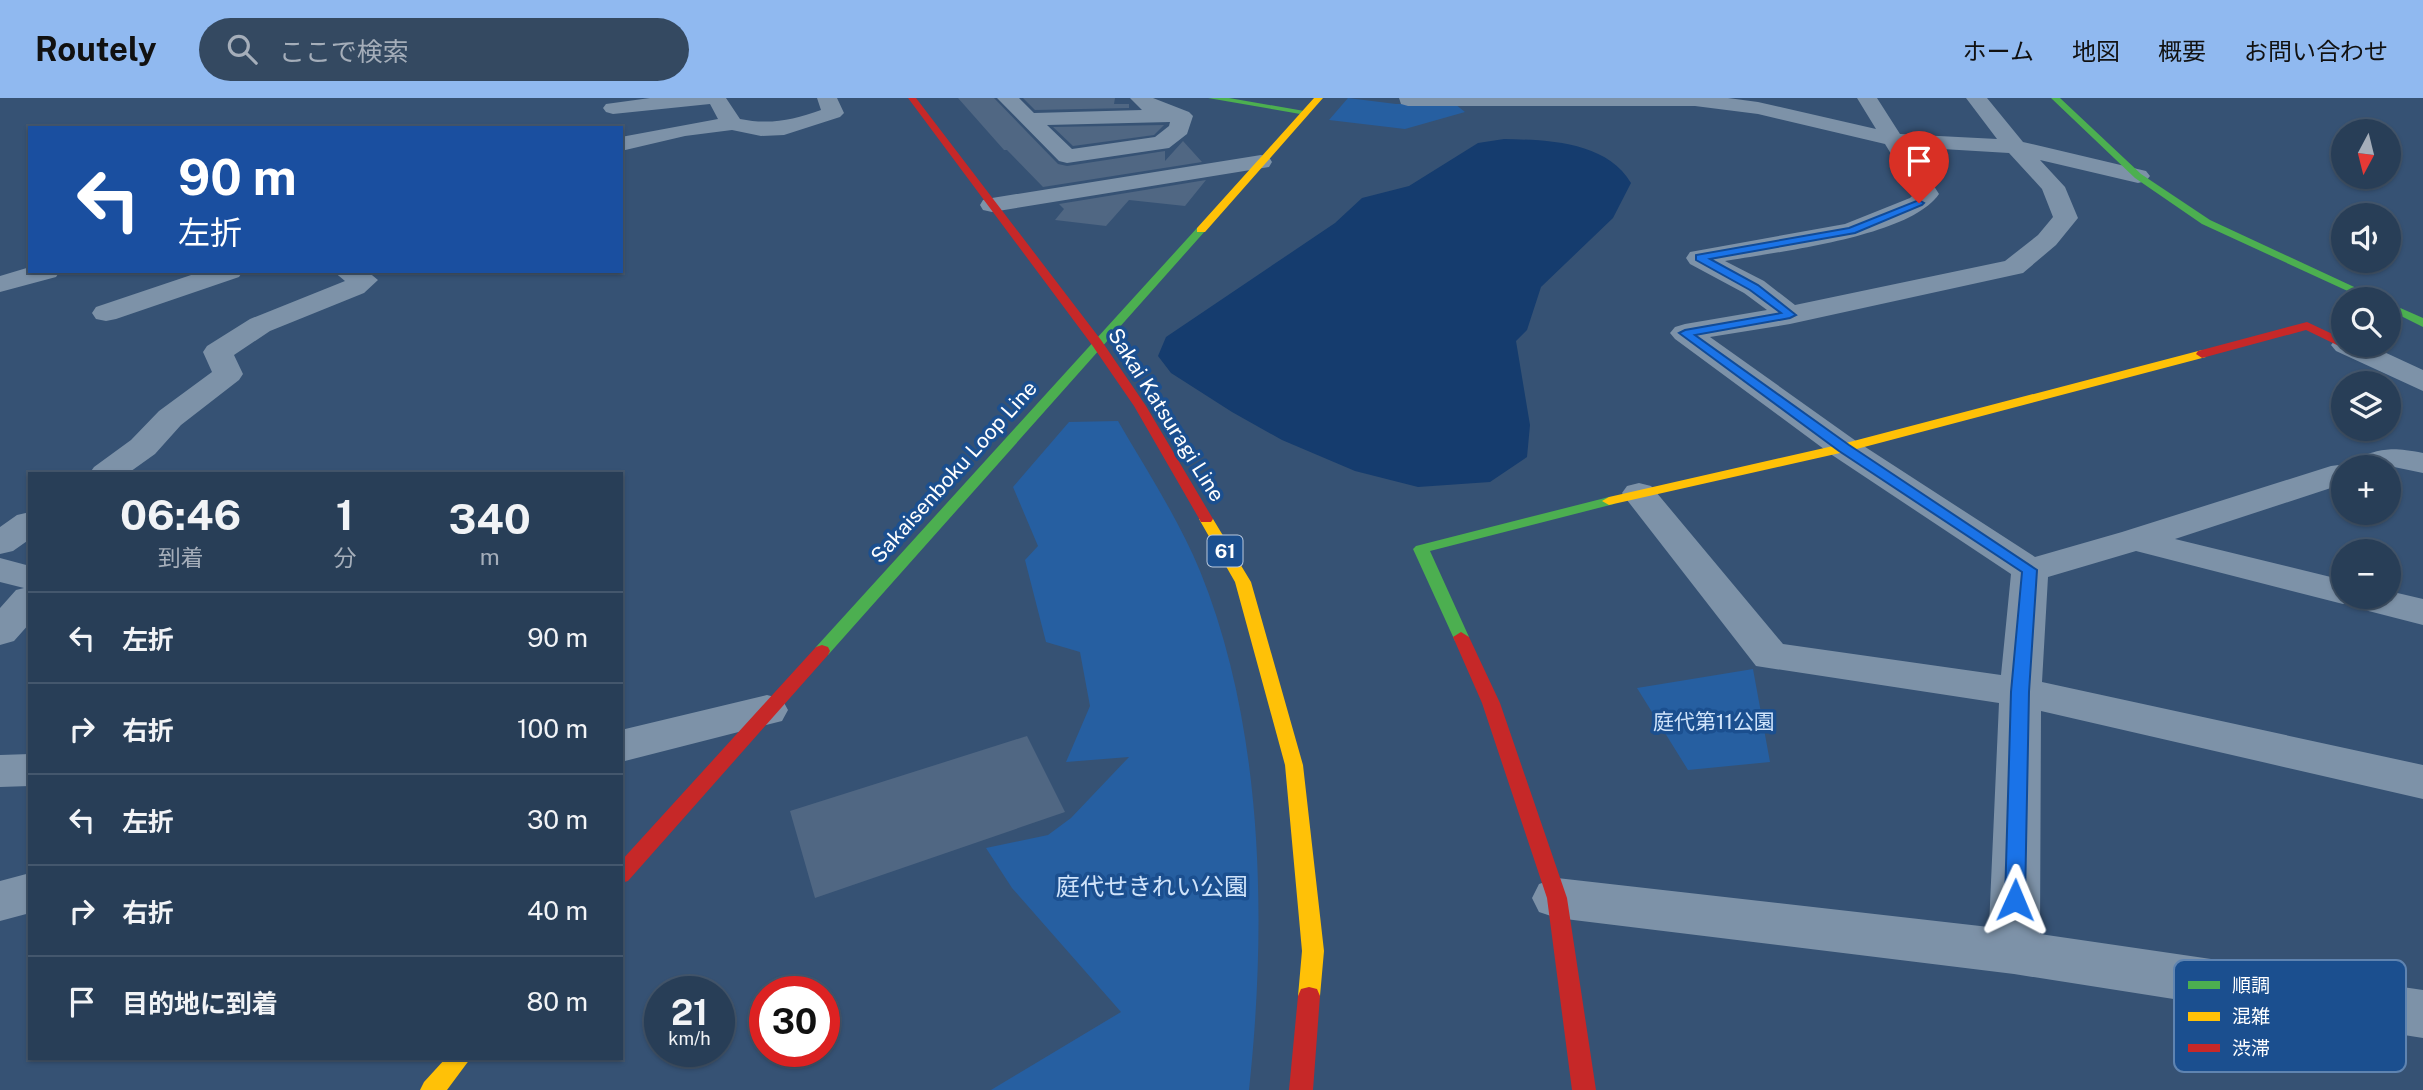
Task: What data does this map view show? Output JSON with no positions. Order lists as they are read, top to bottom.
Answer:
{
  "streets": {
    "main road": ["Sakai Katsuragi Line", "Sakaisenboku Loop Line", "61"]
  },
  "crossings": [
    ["Sakai Katsuragi Line", "Sakaisenboku Loop Line"]
  ],
  "parks": ["庭代第11公園", "庭代せきれい公園"],
  "legend": ["順調", "混雑", "渋滞"],
  "north": "bottom",
  "page": {
    "header": "Routely",
    "search": "ここで検索",
    "nav": [
      "ホーム",
      "地図",
      "概要",
      "お問い合わせ"
    ],
    "map_buttons": ["+", "−"],
    "turn": ["90 m", "左折"],
    "eta": [
      "06:46",
      "到着",
      "1",
      "分",
      "340",
      "m"
    ],
    "list": [
      {
        "name": "左折",
        "value": "90 m"
      },
      {
        "name": "右折",
        "value": "100 m"
      },
      {
        "name": "左折",
        "value": "30 m"
      },
      {
        "name": "右折",
        "value": "40 m"
      },
      {
        "name": "目的地に到着",
        "value": "80 m"
      }
    ],
    "speed": "21 km/h",
    "limit": "30"
  }
}
